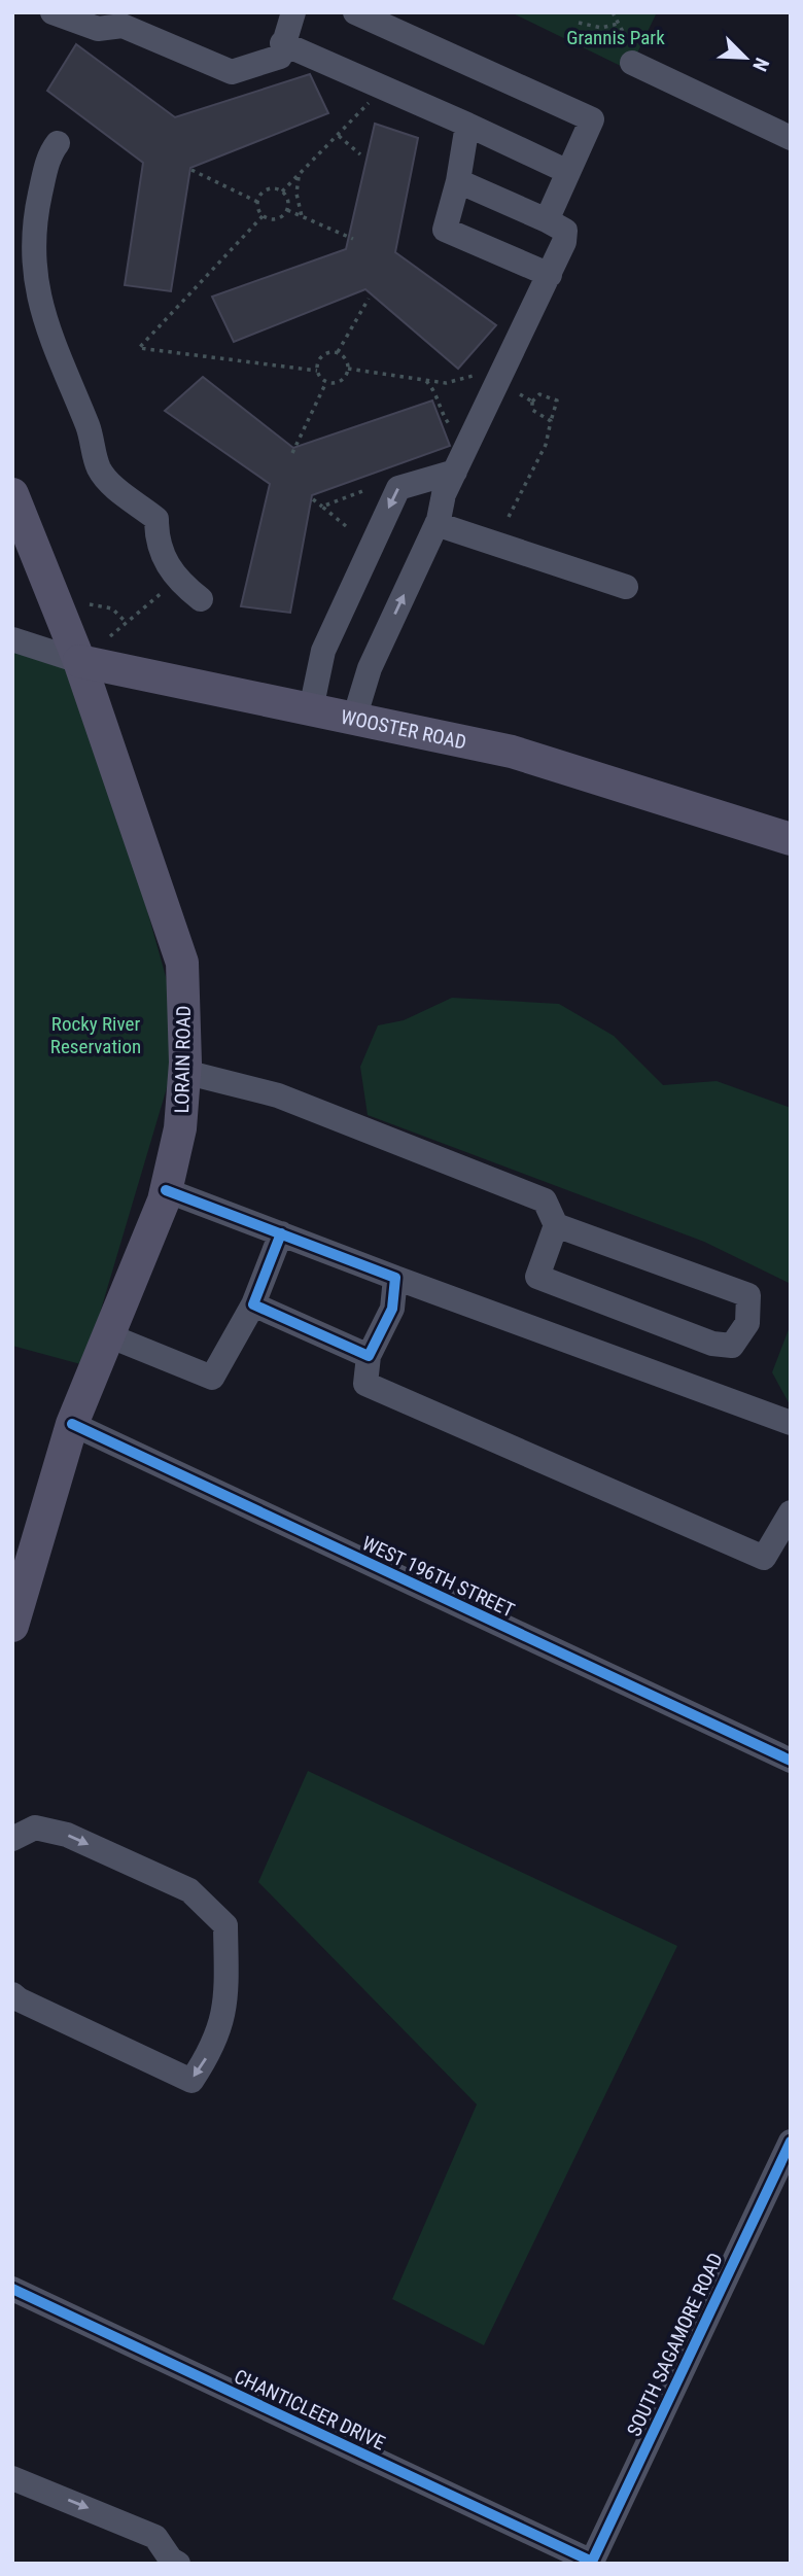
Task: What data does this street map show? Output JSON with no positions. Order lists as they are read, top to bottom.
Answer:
{
  "streets": {
    "main road": ["WOOSTER ROAD", "LORAIN ROAD"],
    "street": ["WEST 196TH STREET", "SOUTH SAGAMORE ROAD", "CHANTICLEER DRIVE"]
  },
  "crossings": [
    ["WOOSTER ROAD", "LORAIN ROAD"],
    ["LORAIN ROAD", "WEST 196TH STREET"],
    ["SOUTH SAGAMORE ROAD", "CHANTICLEER DRIVE"]
  ],
  "parks": ["Grannis Park", "Rocky River Reservation"],
  "north": "bottom right"
}
